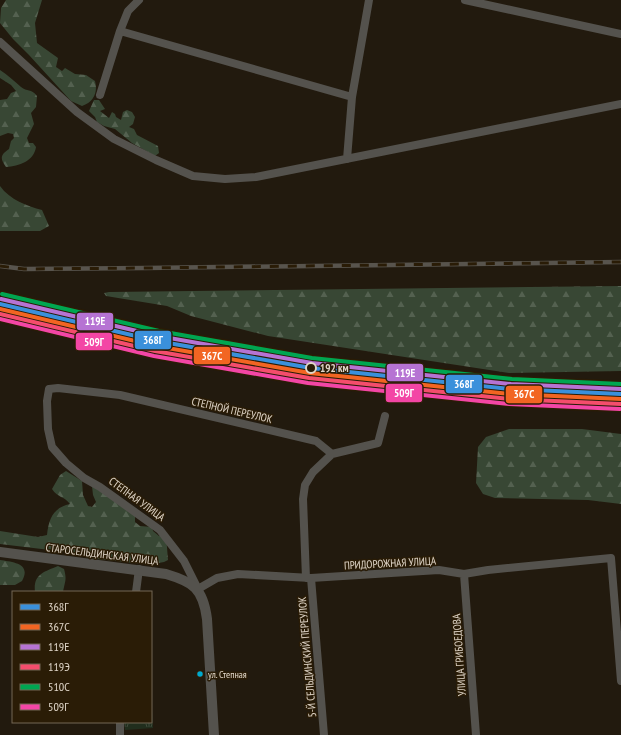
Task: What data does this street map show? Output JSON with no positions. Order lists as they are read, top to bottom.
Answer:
{
  "streets": {
    "street": [
      "СТЕПНОЙ ПЕРЕУЛОК",
      "СТЕПНАЯ УЛИЦА",
      "СТАРОСЕЛЬДИНСКАЯ УЛИЦА",
      "ПРИДОРОЖНАЯ УЛИЦА",
      "УЛИЦА ГРИБОЕДОВА",
      "5-Й СЕЛЬДИНСКИЙ ПЕРЕУЛОК"
    ]
  },
  "crossings": [
    ["СТЕПНОЙ ПЕРЕУЛОК", "СТЕПНАЯ УЛИЦА"],
    ["СТЕПНОЙ ПЕРЕУЛОК", "5-Й СЕЛЬДИНСКИЙ ПЕРЕУЛОК"],
    ["СТЕПНАЯ УЛИЦА", "СТАРОСЕЛЬДИНСКАЯ УЛИЦА"],
    ["СТЕПНАЯ УЛИЦА", "ПРИДОРОЖНАЯ УЛИЦА"],
    ["СТАРОСЕЛЬДИНСКАЯ УЛИЦА", "ПРИДОРОЖНАЯ УЛИЦА"],
    ["ПРИДОРОЖНАЯ УЛИЦА", "УЛИЦА ГРИБОЕДОВА"],
    ["ПРИДОРОЖНАЯ УЛИЦА", "5-Й СЕЛЬДИНСКИЙ ПЕРЕУЛОК"]
  ],
  "places": ["192 км", "ул. Степная"],
  "lines": [
    "transit line 510С",
    "transit line 119Е",
    "transit line 368Г",
    "transit line 367С",
    "transit line 119Э",
    "transit line 509Г"
  ],
  "legend": [
    "368Г",
    "367С",
    "119Е",
    "119Э",
    "510С",
    "509Г"
  ]
}
